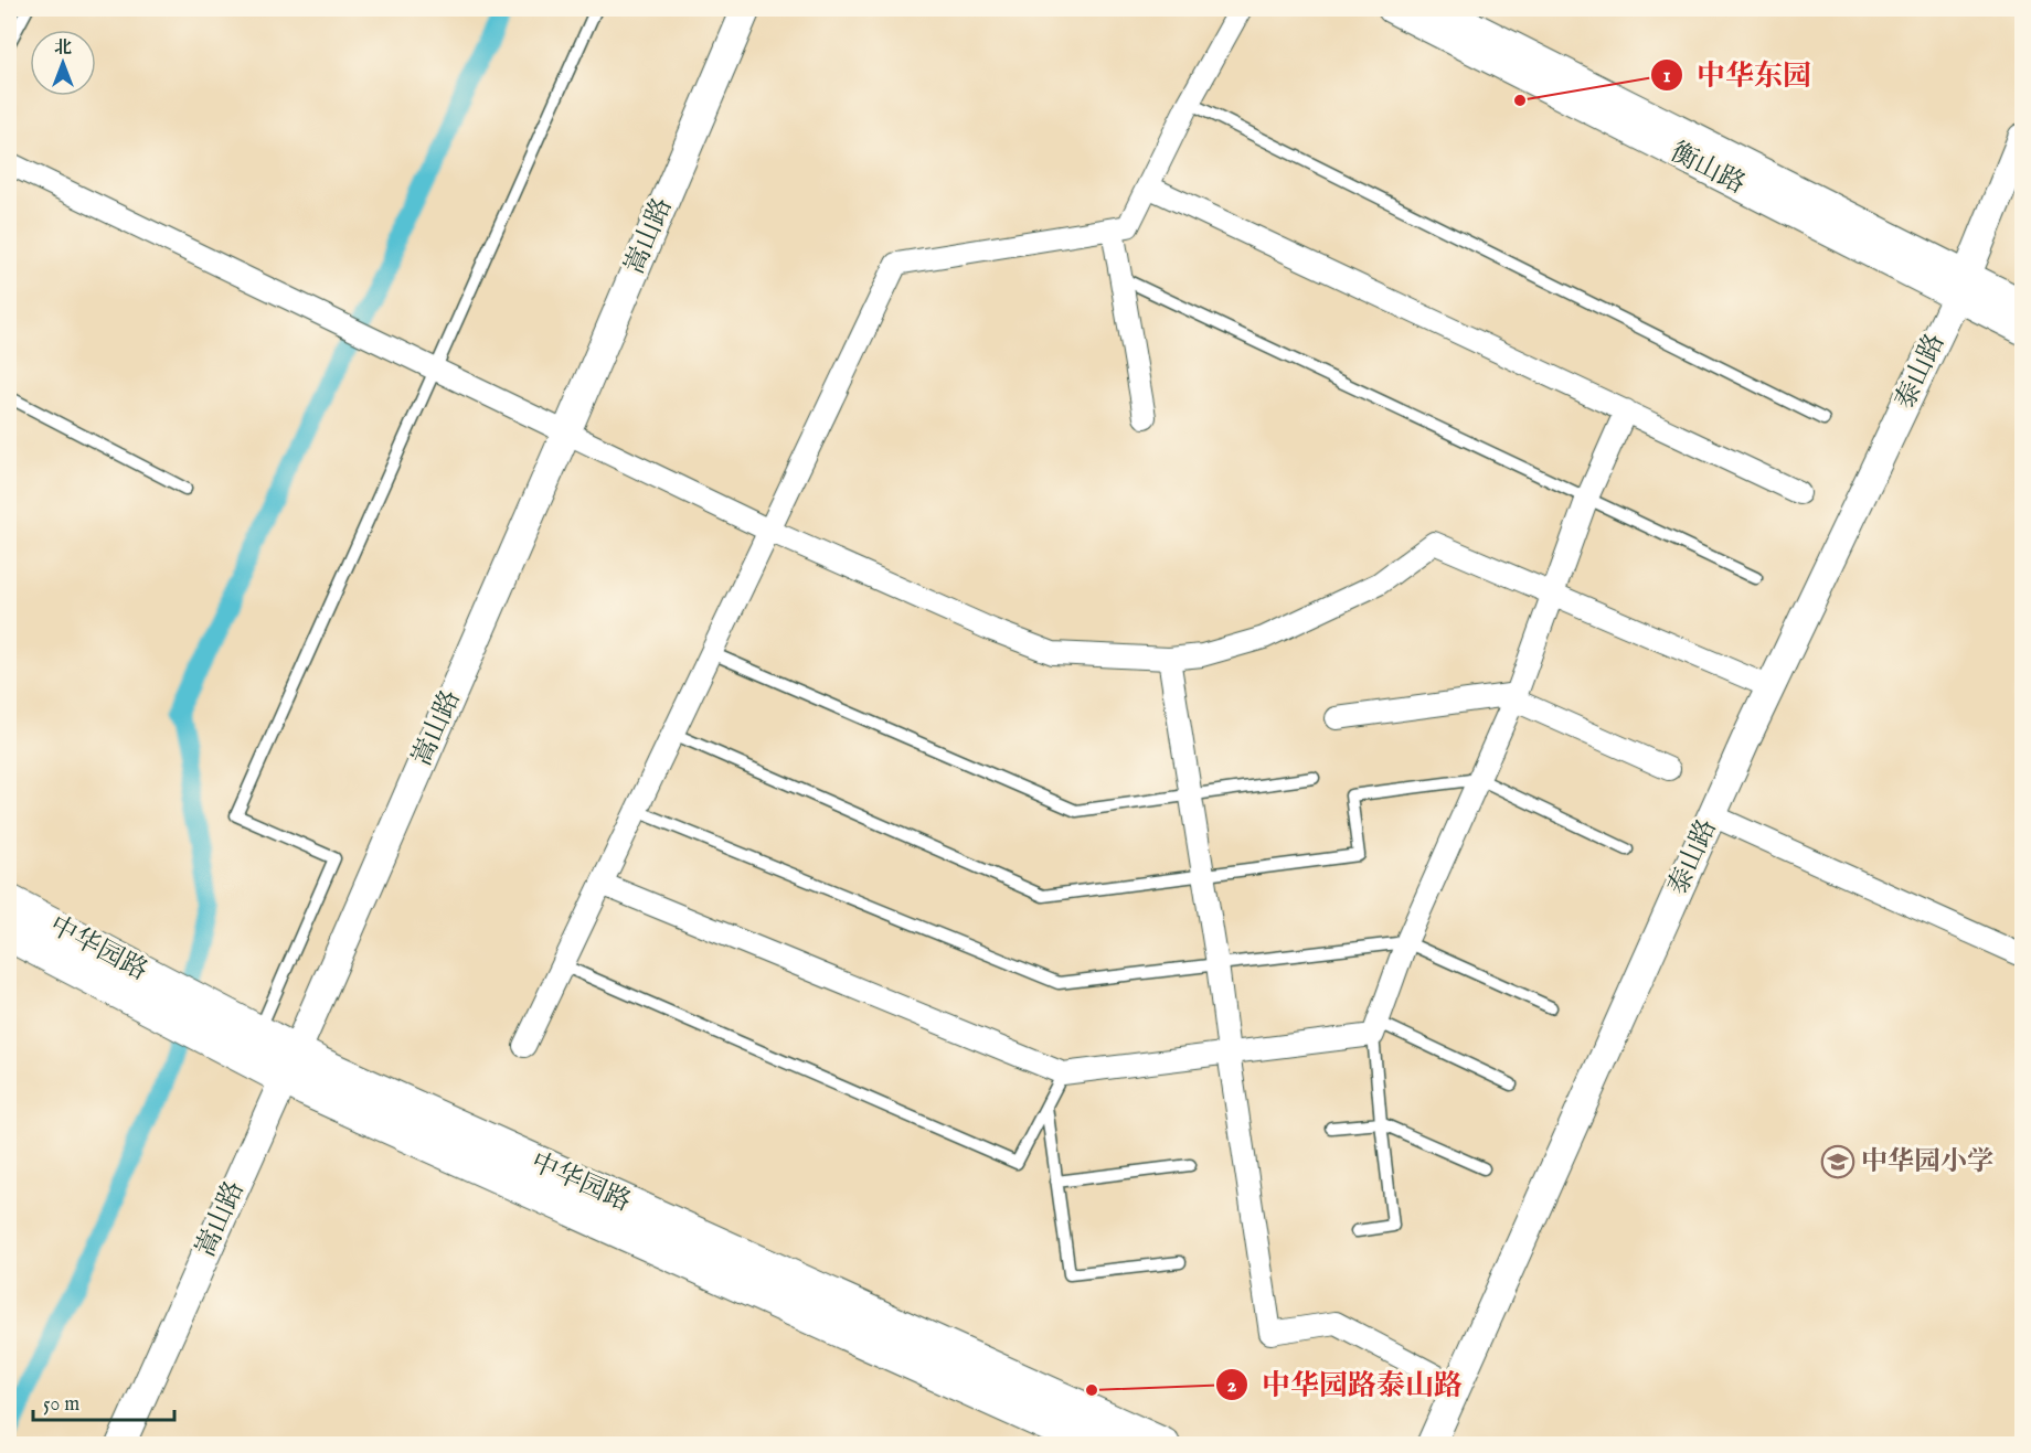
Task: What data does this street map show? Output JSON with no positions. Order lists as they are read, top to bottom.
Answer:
{
  "streets": {
    "main road": ["中华园路"],
    "street": ["衡山路", "嵩山路", "泰山路"]
  },
  "crossings": [
    ["衡山路", "泰山路"],
    ["嵩山路", "中华园路"]
  ],
  "places": {
    "other": ["中华东园", "中华园路泰山路"],
    "school or university": ["中华园小学"]
  },
  "scale_bar": "50 m",
  "north": "top"
}
